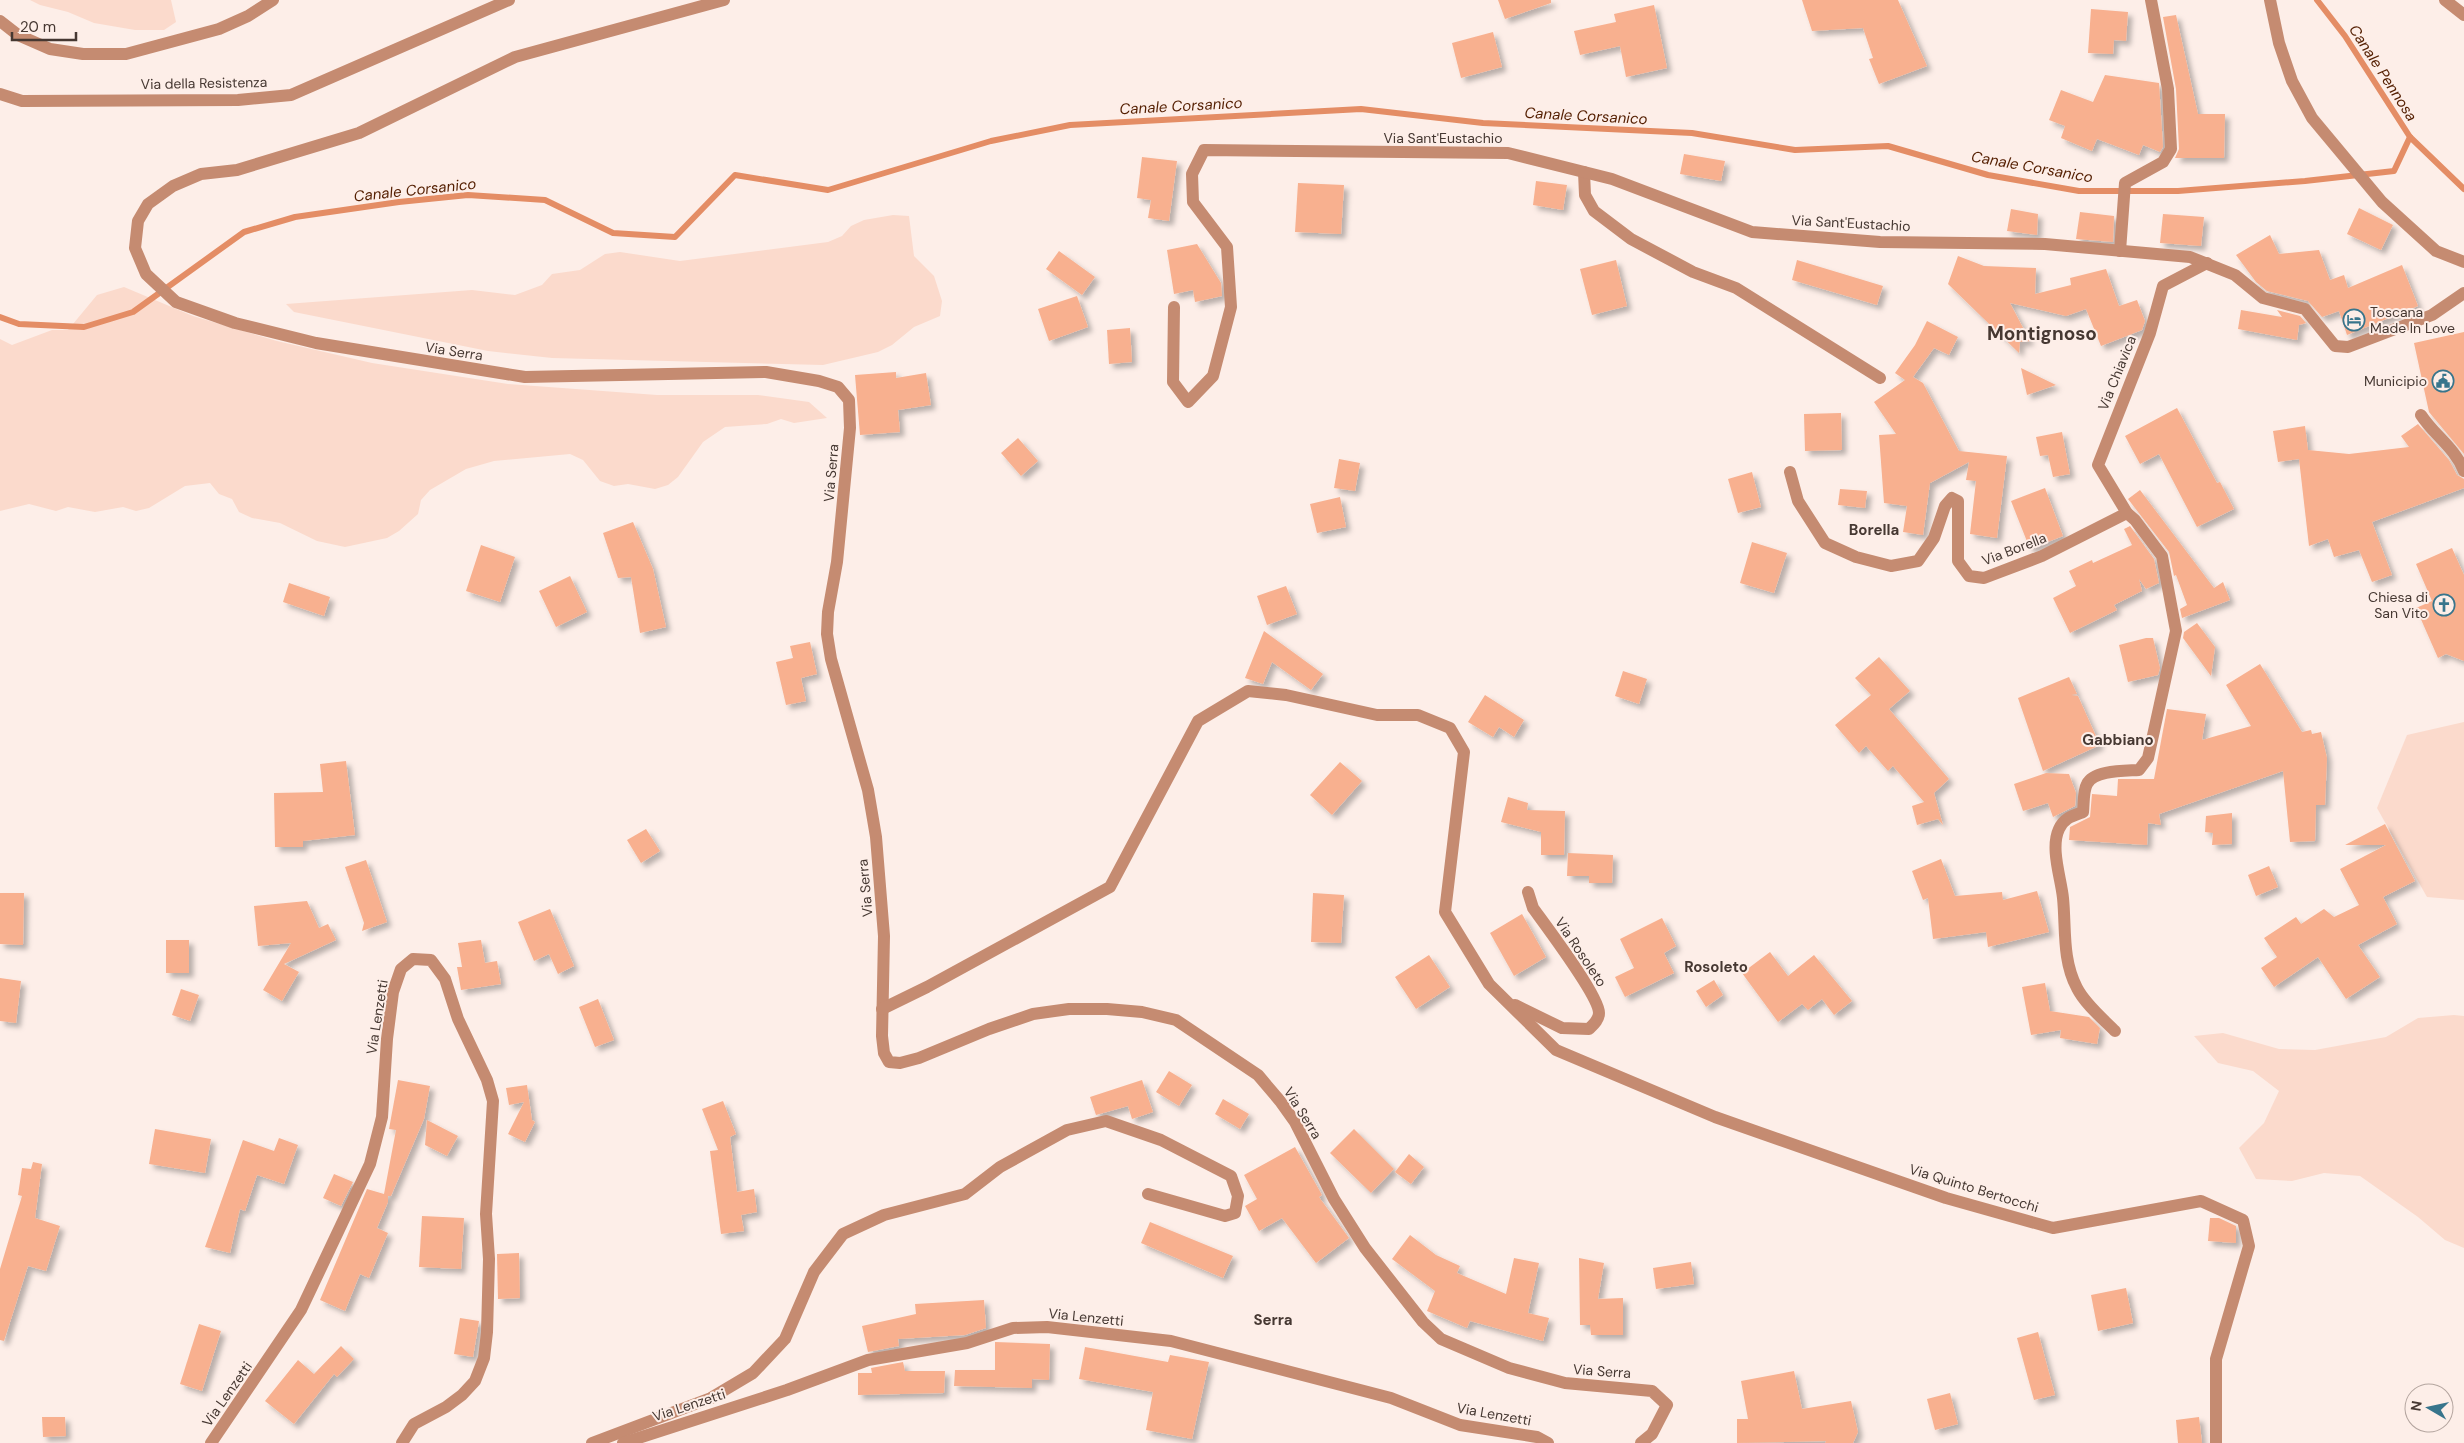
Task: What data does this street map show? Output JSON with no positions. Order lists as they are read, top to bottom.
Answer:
{
  "streets": {
    "street": [
      "Via della Resistenza",
      "Via Sant'Eustachio",
      "Via Serra",
      "Via Chiavica",
      "Via Borella",
      "Via Rosoleto",
      "Via Lenzetti",
      "Via Quinto Bertocchi"
    ]
  },
  "crossings": [
    ["Via Sant'Eustachio", "Via Chiavica"],
    ["Via Chiavica", "Via Borella"],
    ["Via Rosoleto", "Via Quinto Bertocchi"]
  ],
  "districts": [
    "Montignoso",
    "Borella",
    "Gabbiano",
    "Rosoleto",
    "Serra"
  ],
  "water": ["Canale Pennosa", "Canale Corsanico"],
  "places": {
    "hotel": ["Toscana Made In Love"],
    "public building": ["Municipio"],
    "church": ["Chiesa di San Vito"]
  },
  "scale_bar": "20 m",
  "north": "left"
}
